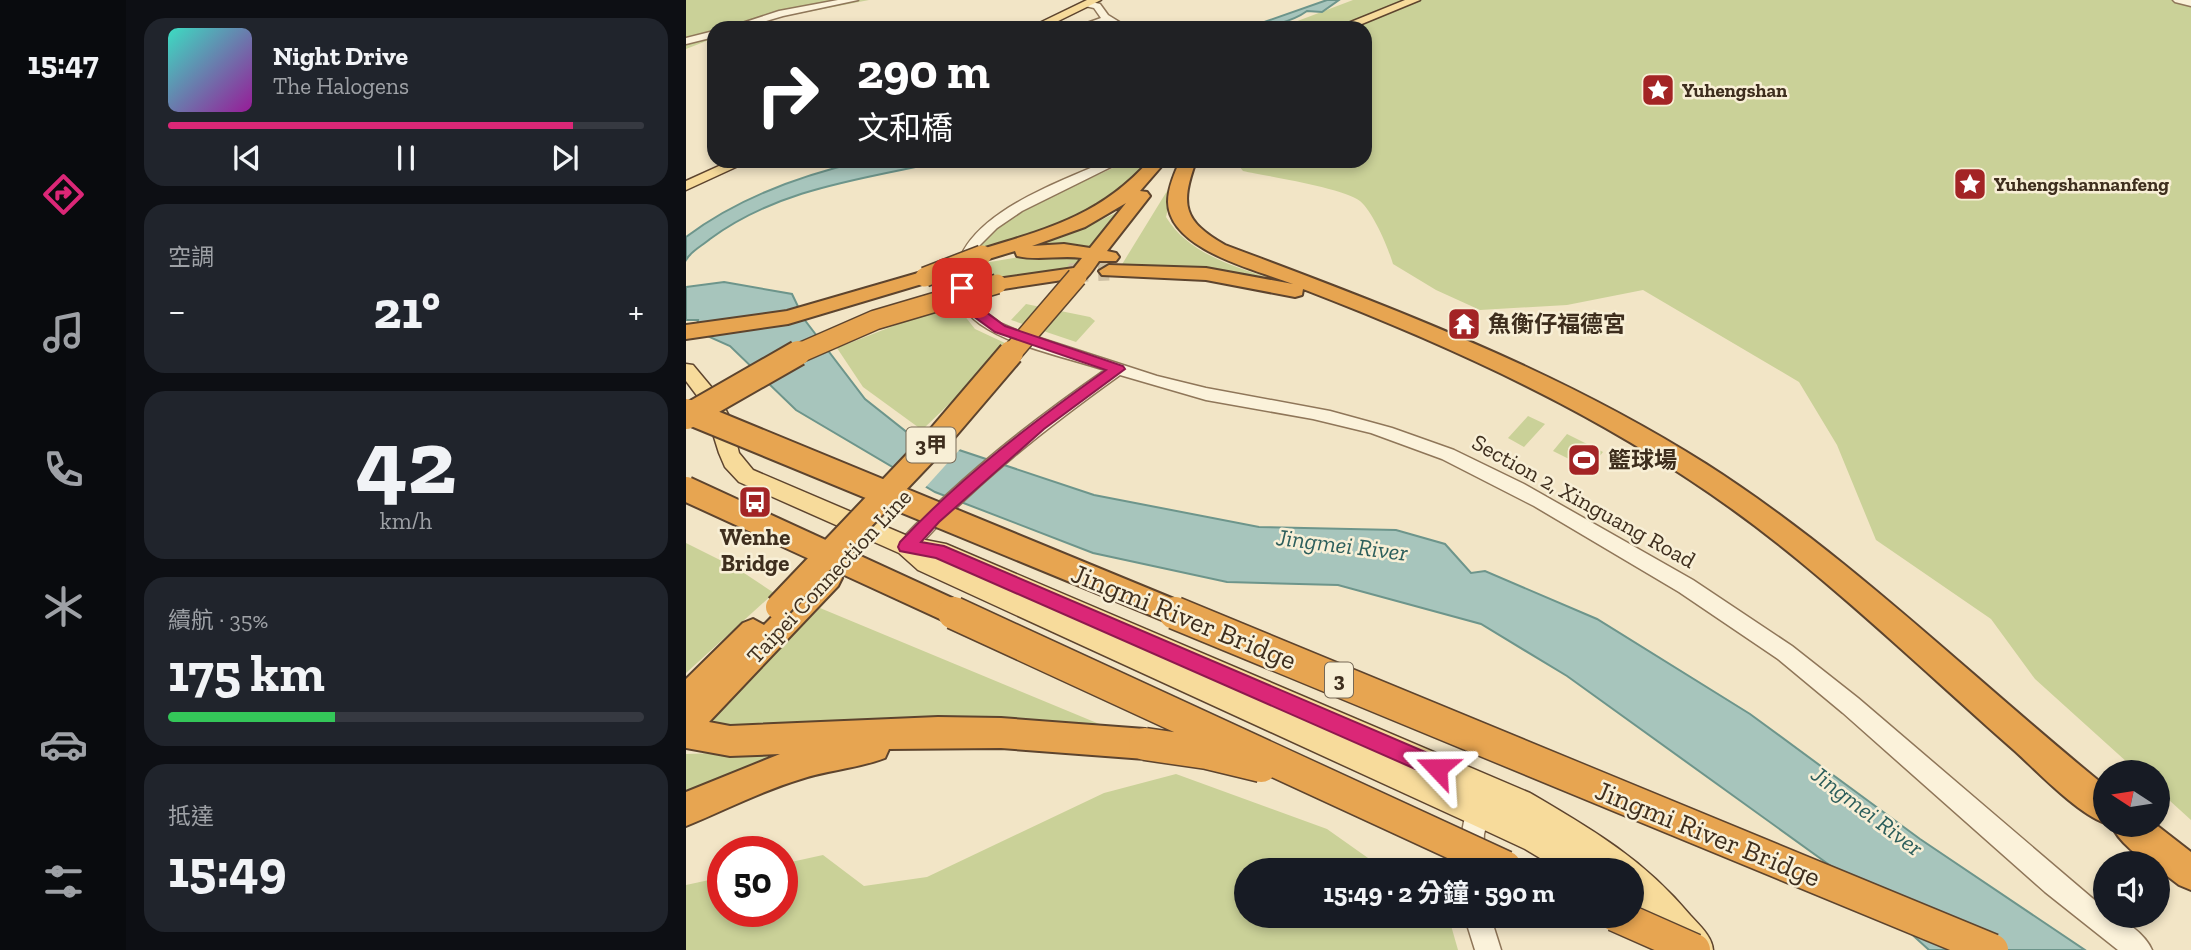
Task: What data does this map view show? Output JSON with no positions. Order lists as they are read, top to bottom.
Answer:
{
  "streets": {
    "highway": [
      "3甲",
      "Taipei Connection Line",
      "Jingmi River Bridge",
      "3"
    ],
    "street": ["Section 2, Xinguang Road"]
  },
  "water": ["Jingmei River"],
  "places": {
    "place": ["Yuhengshan", "Yuhengshannanfeng"],
    "temple": ["魚衡仔福德宮"],
    "sports": ["籃球場"],
    "bus stop": ["Wenhe Bridge"]
  },
  "north": "left",
  "page": {
    "tabs": "15:47",
    "turn": ["290 m", "文和橋"],
    "song": ["Night Drive", "The Halogens"],
    "tile": [
      "空調",
      ["42", "km/h"],
      ["續航 · 35%", "175 km"],
      ["抵達", "15:49"]
    ],
    "heat": ["−", "21°", "+"],
    "limit": "50",
    "trip": "15:49 · 2 分鐘 · 590 m"
  }
}
